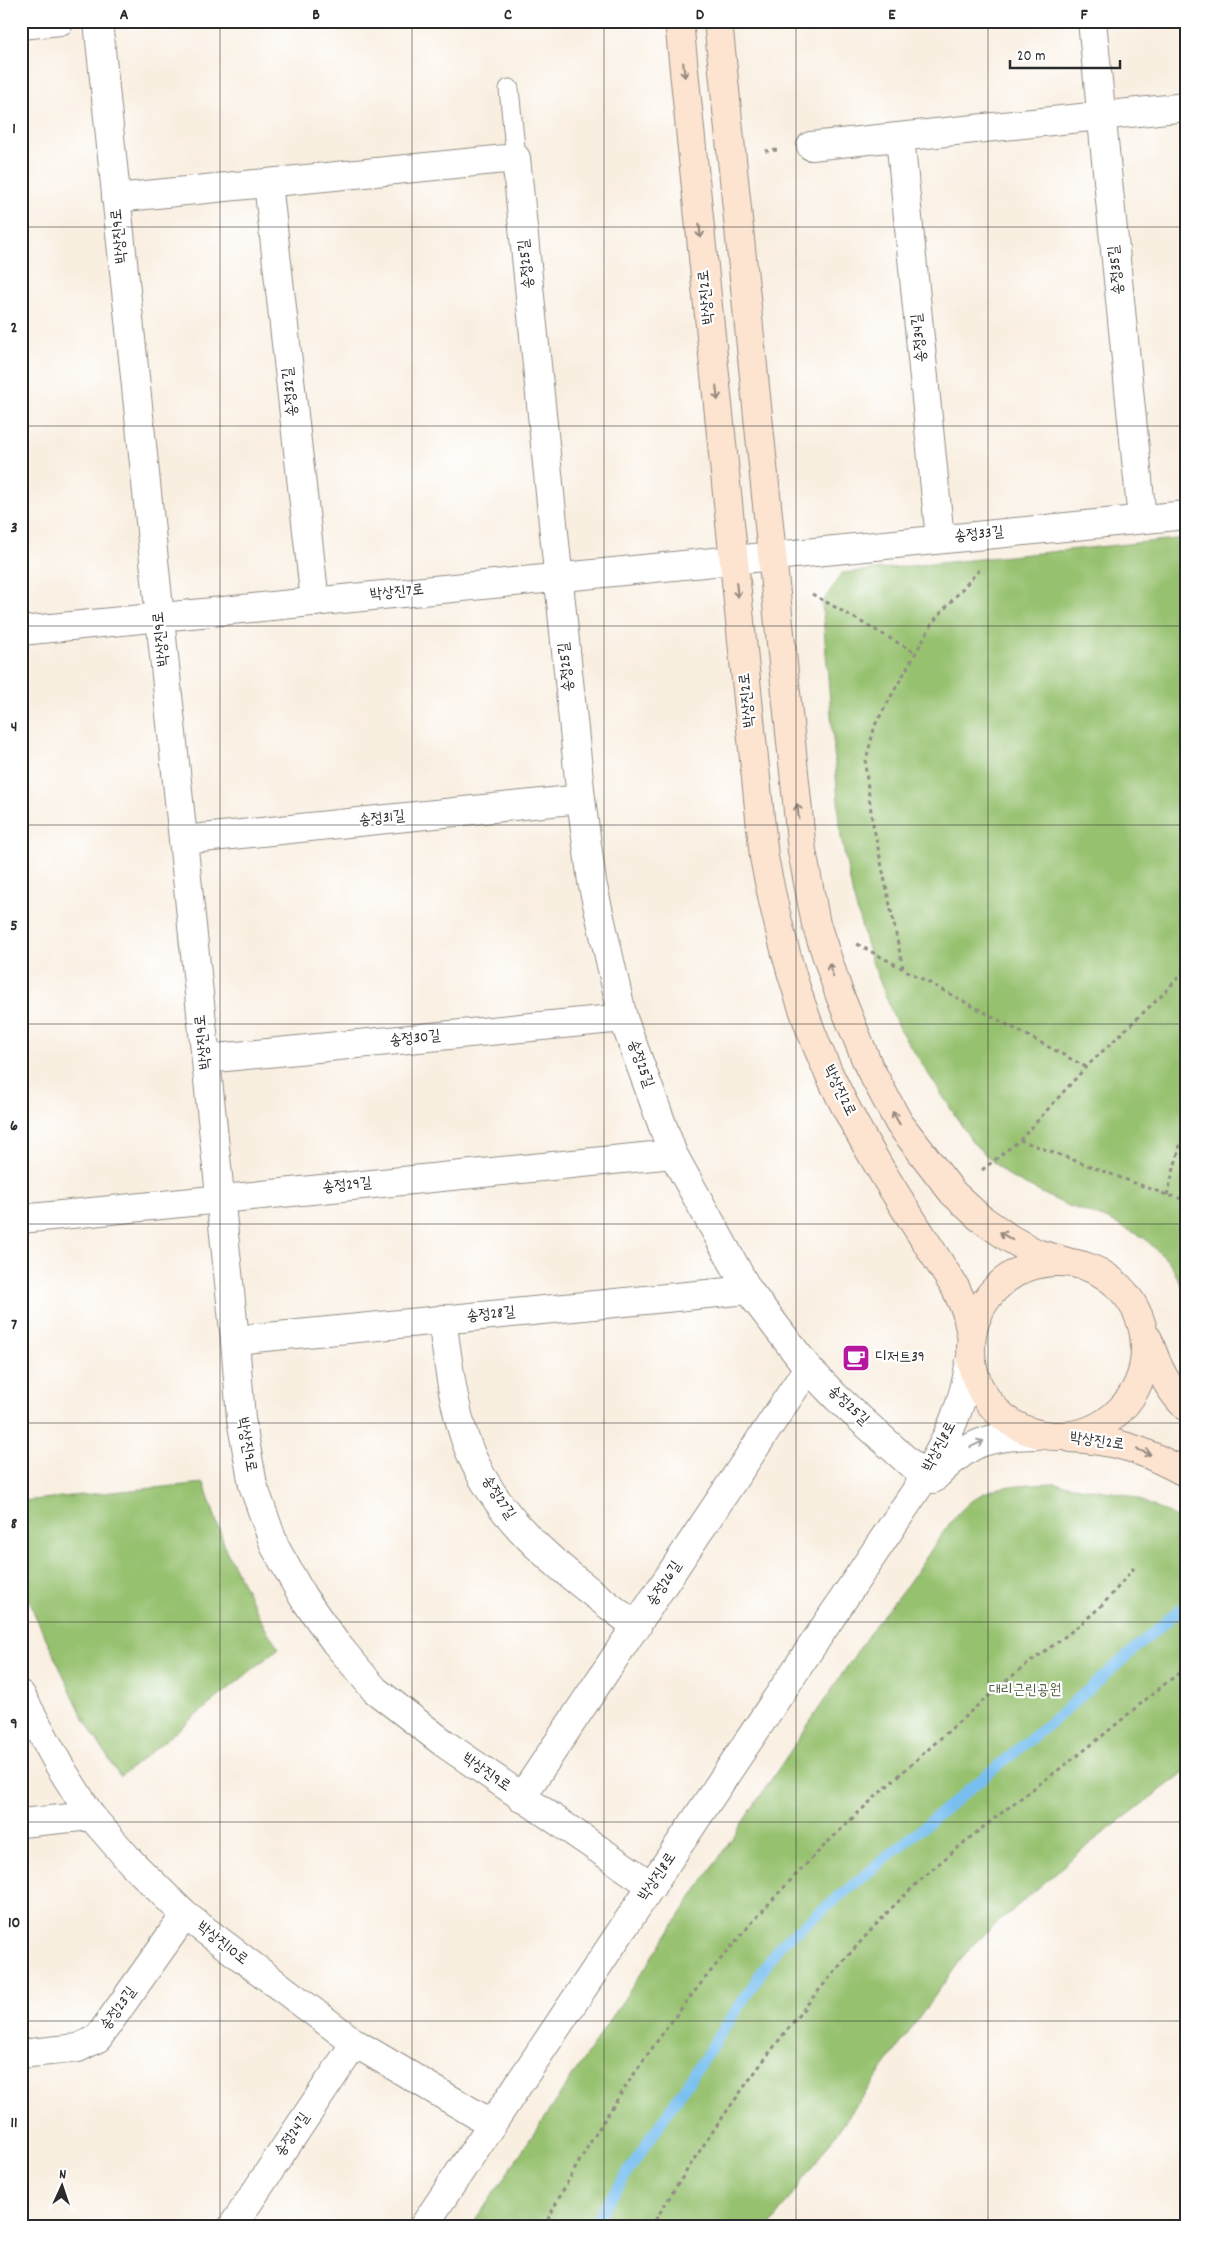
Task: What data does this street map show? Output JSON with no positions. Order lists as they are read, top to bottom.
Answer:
{
  "streets": {
    "street": [
      "박상진9로",
      "송정25길",
      "송정35길",
      "박상진2로",
      "송정34길",
      "송정32길",
      "송정33길",
      "박상진7로",
      "송정31길",
      "송정30길",
      "송정29길",
      "송정28길",
      "박상진8로",
      "송정27길",
      "송정26길",
      "박상진10로",
      "송정23길",
      "송정24길"
    ]
  },
  "crossings": [
    ["박상진9로", "박상진7로"],
    ["박상진9로", "송정31길"],
    ["박상진9로", "송정30길"],
    ["박상진9로", "송정29길"],
    ["박상진9로", "송정28길"],
    ["박상진9로", "박상진8로"],
    ["박상진9로", "송정26길"],
    ["송정25길", "박상진7로"],
    ["송정25길", "송정31길"],
    ["송정25길", "송정30길"],
    ["송정25길", "송정29길"],
    ["송정25길", "송정28길"],
    ["송정25길", "박상진8로"],
    ["송정25길", "송정26길"],
    ["송정35길", "송정33길"],
    ["박상진2로", "송정33길"],
    ["박상진2로", "박상진7로"],
    ["박상진2로", "박상진8로"],
    ["송정34길", "송정33길"],
    ["송정32길", "박상진7로"],
    ["송정33길", "박상진7로"],
    ["송정28길", "송정27길"],
    ["박상진8로", "박상진10로"],
    ["송정27길", "송정26길"],
    ["박상진10로", "송정23길"],
    ["박상진10로", "송정24길"]
  ],
  "parks": ["대리근린공원"],
  "places": {
    "cafe": ["디저트39"]
  },
  "scale_bar": "20 m",
  "north": "top",
  "grid": {
    "columns": [
      "A",
      "B",
      "C",
      "D",
      "E",
      "F"
    ],
    "rows": [
      "1",
      "2",
      "3",
      "4",
      "5",
      "6",
      "7",
      "8",
      "9",
      "10",
      "11"
    ]
  }
}
